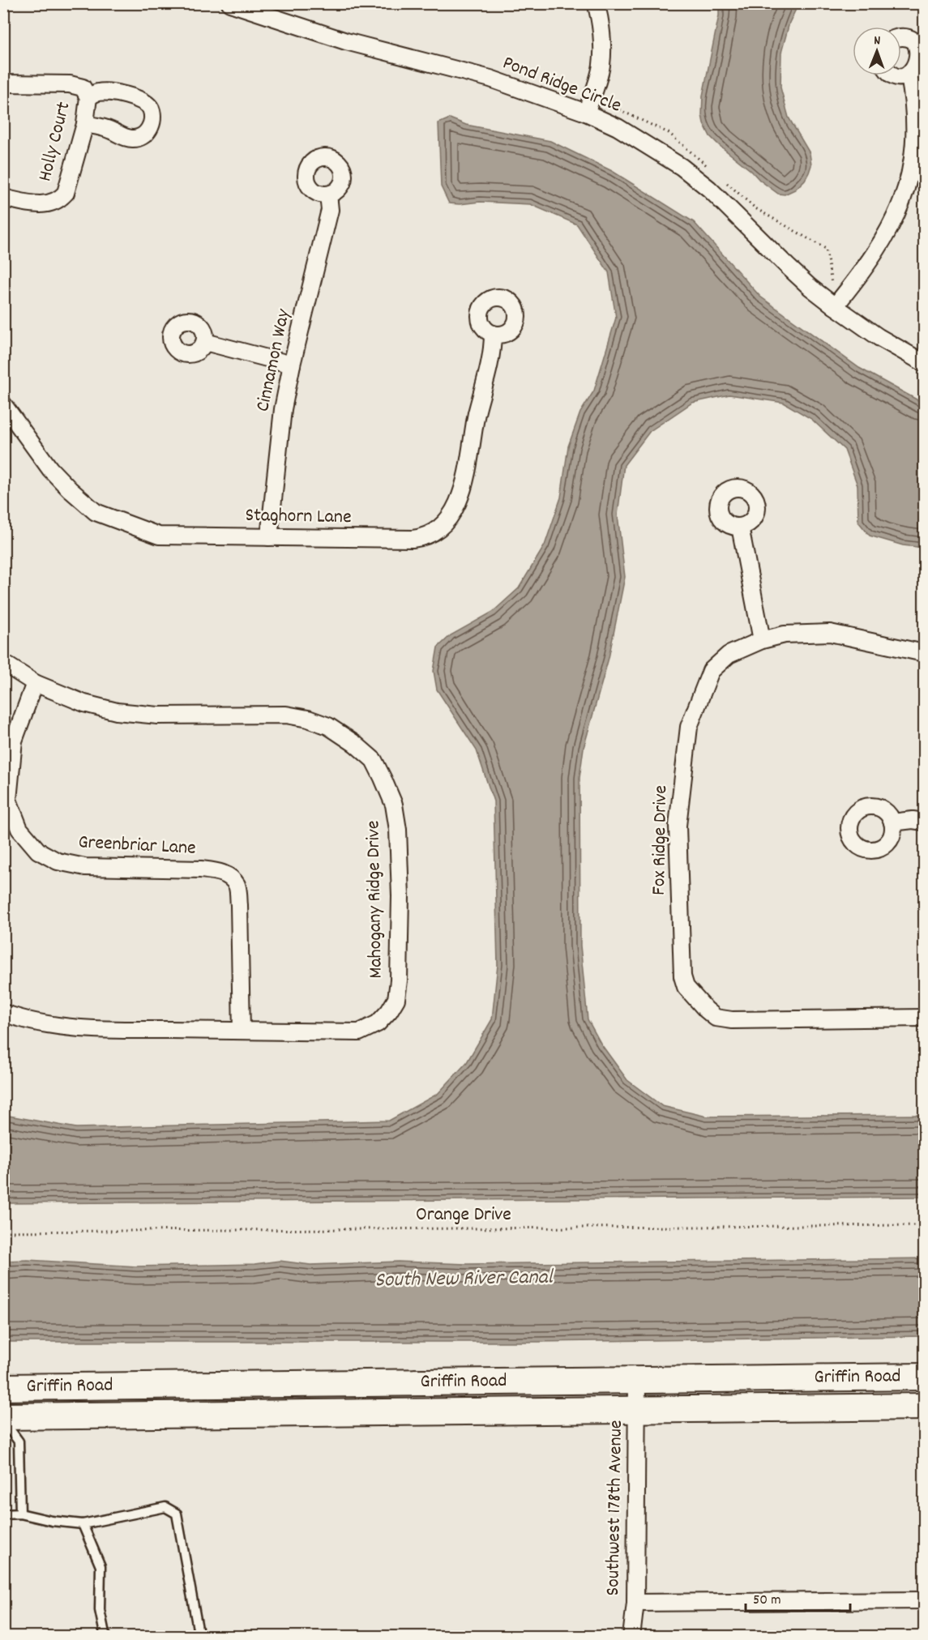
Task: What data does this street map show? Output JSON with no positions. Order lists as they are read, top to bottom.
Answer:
{
  "streets": {
    "main road": ["Griffin Road"],
    "street": [
      "Pond Ridge Circle",
      "Holly Court",
      "Cinnamon Way",
      "Staghorn Lane",
      "Fox Ridge Drive",
      "Greenbriar Lane",
      "Mahogany Ridge Drive",
      "Southwest 178th Avenue"
    ],
    "path": ["Orange Drive"]
  },
  "crossings": [
    ["Cinnamon Way", "Staghorn Lane"],
    ["Greenbriar Lane", "Mahogany Ridge Drive"],
    ["Griffin Road", "Southwest 178th Avenue"]
  ],
  "water": ["South New River Canal"],
  "scale_bar": "50 m",
  "north": "top"
}
